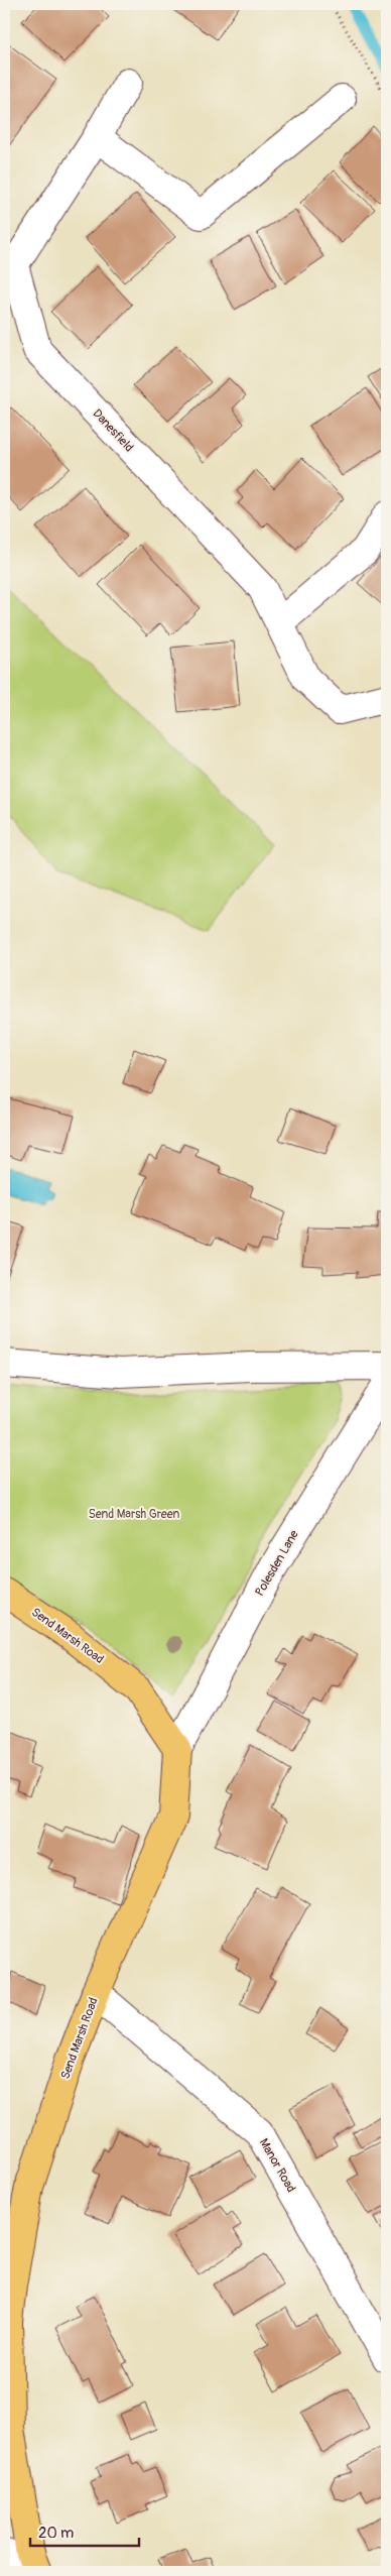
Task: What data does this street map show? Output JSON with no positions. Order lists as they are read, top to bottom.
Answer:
{
  "streets": {
    "main road": ["Send Marsh Road"],
    "street": ["Danesfield", "Polesden Lane", "Manor Road"]
  },
  "crossings": [
    ["Polesden Lane", "Send Marsh Road"],
    ["Send Marsh Road", "Manor Road"]
  ],
  "parks": ["Send Marsh Green"],
  "scale_bar": "20 m"
}
